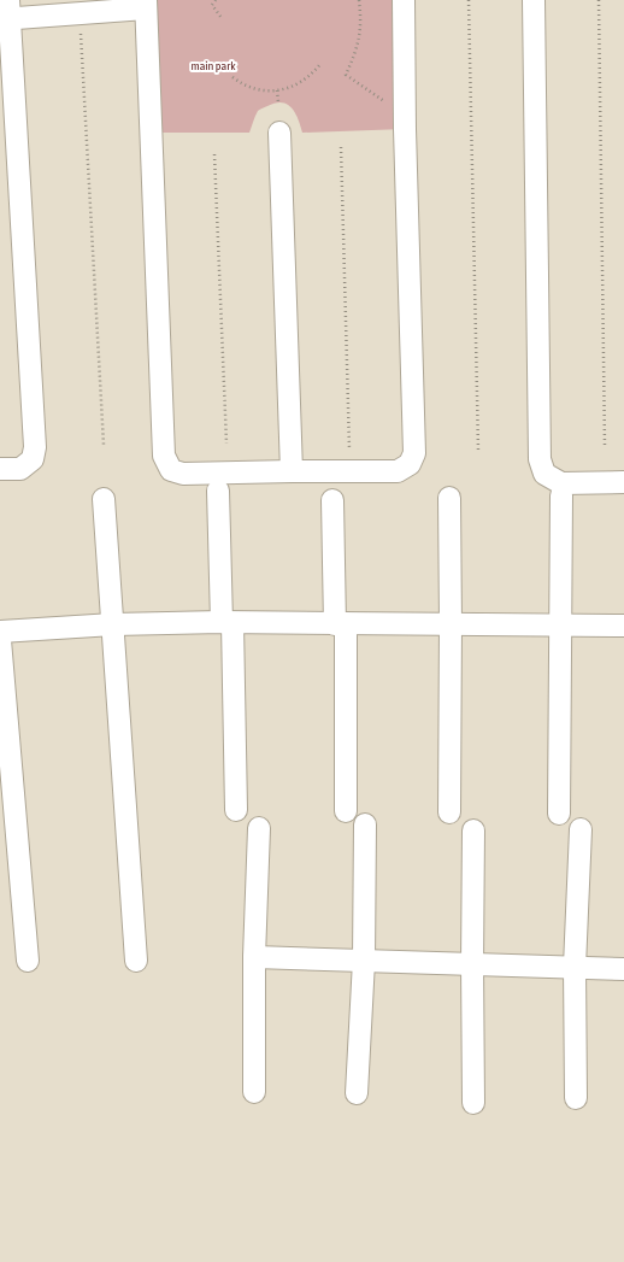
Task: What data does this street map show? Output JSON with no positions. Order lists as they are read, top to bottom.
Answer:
{
  "parks": ["main park"]
}
